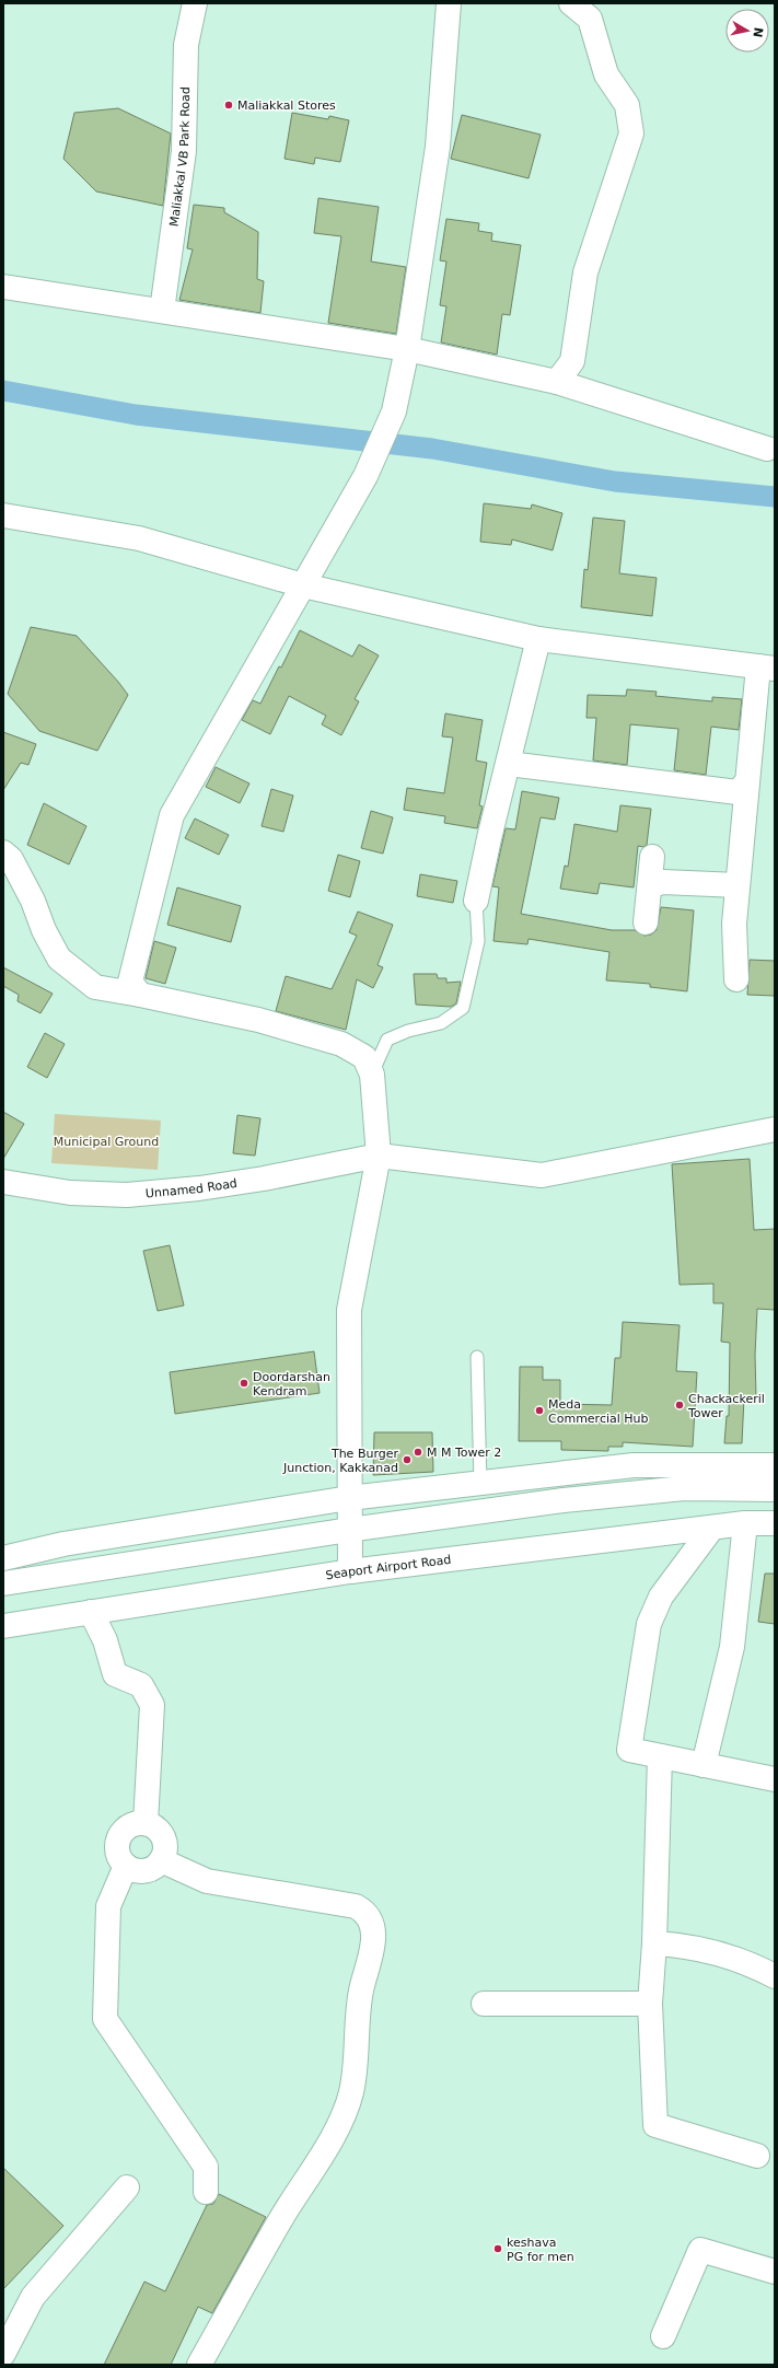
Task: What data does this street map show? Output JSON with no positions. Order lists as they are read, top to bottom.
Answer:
{
  "streets": {
    "street": ["Maliakkal VB Park Road", "Unnamed Road", "Seaport Airport Road"]
  },
  "parks": ["Municipal Ground"],
  "places": [
    "Maliakkal Stores",
    "Doordarshan Kendram",
    "Chackackeril Tower",
    "Meda Commercial Hub",
    "M M Tower 2",
    "The Burger Junction, Kakkanad",
    "keshava PG for men"
  ],
  "north": "right"
}
